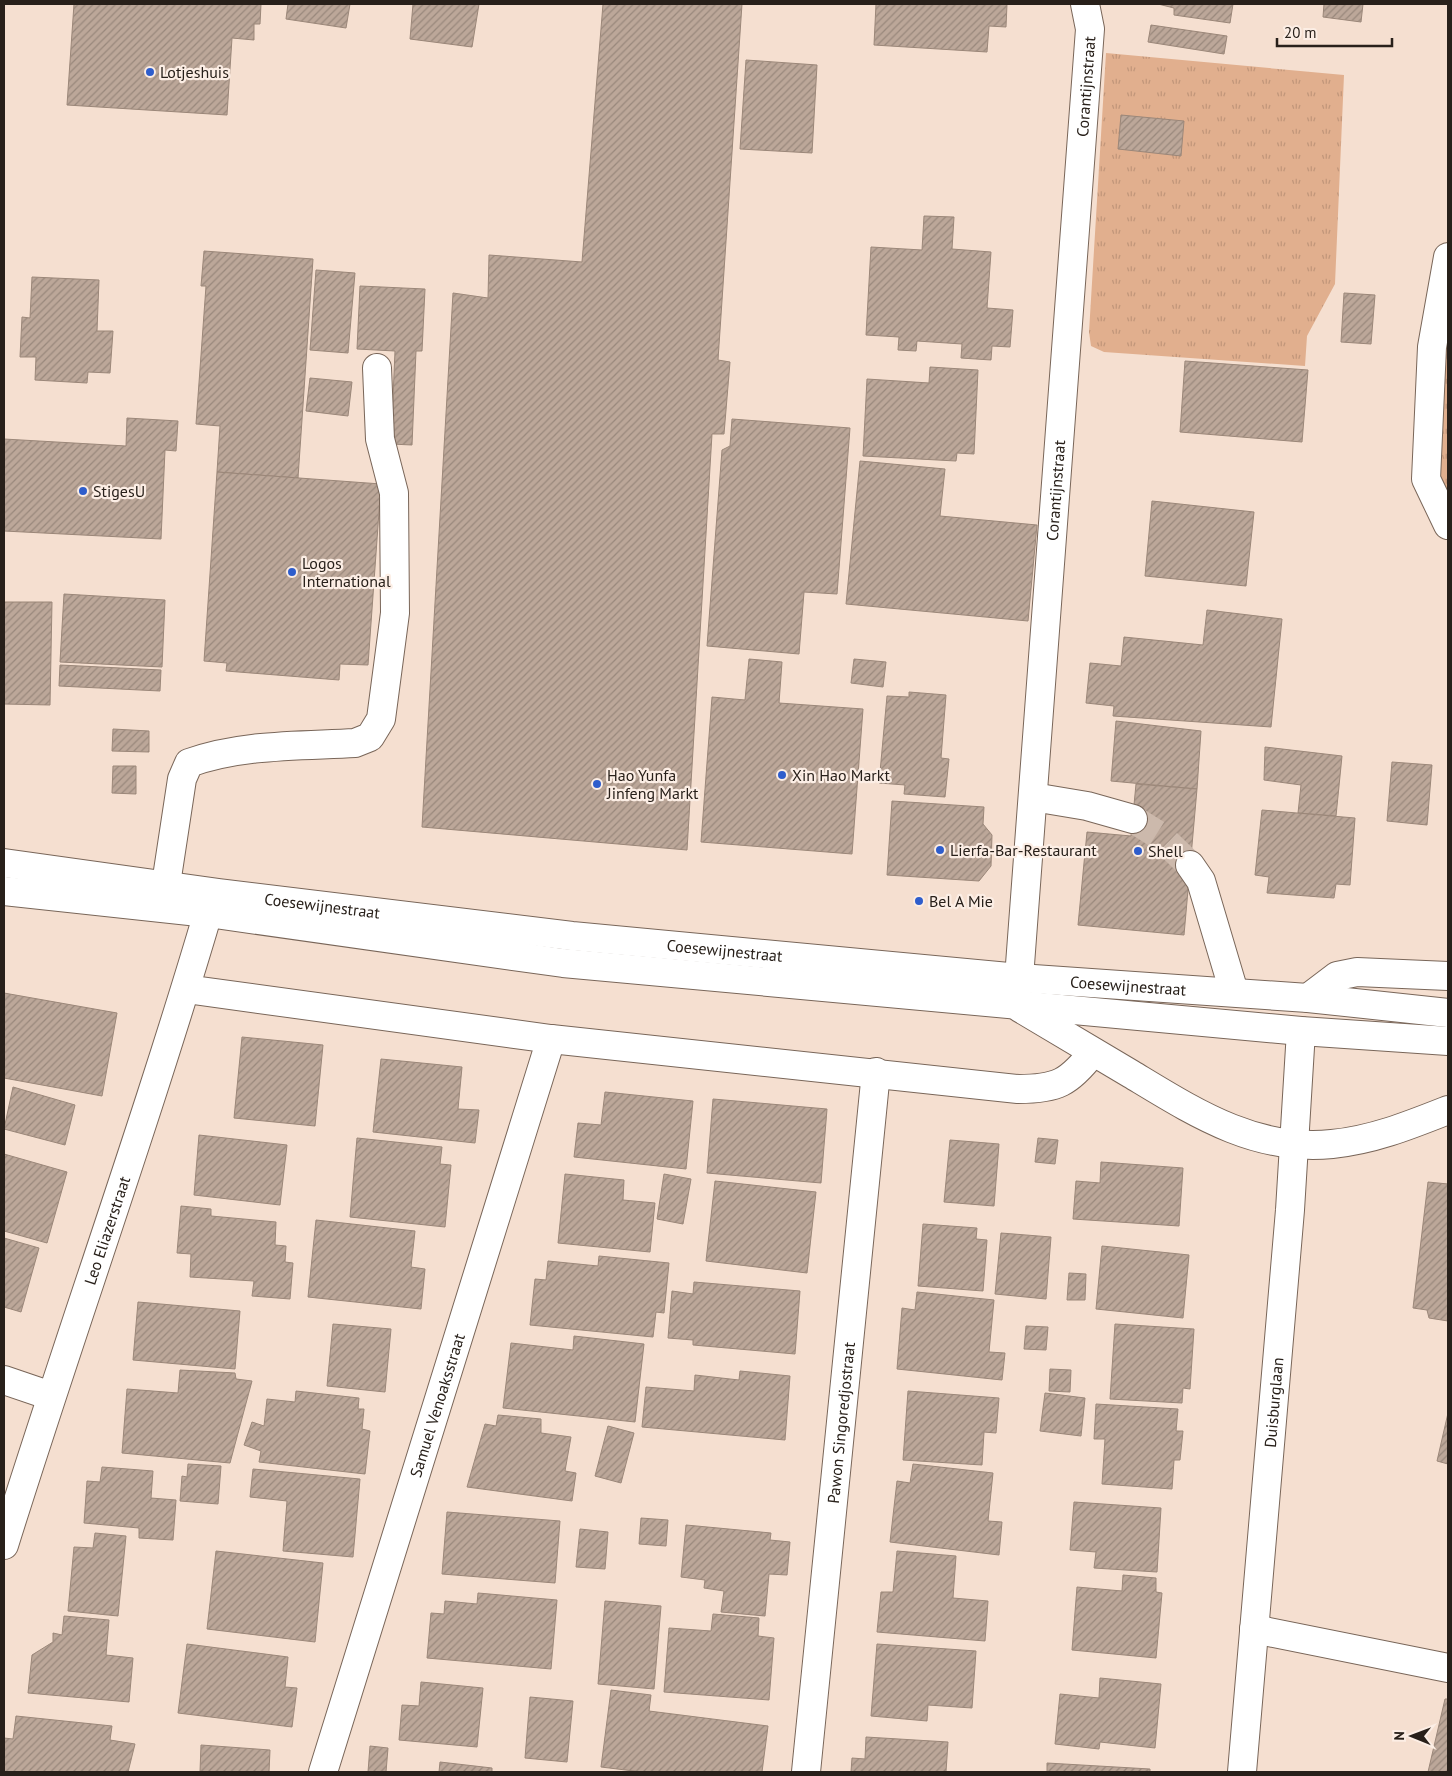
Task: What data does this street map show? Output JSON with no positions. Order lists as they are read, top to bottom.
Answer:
{
  "streets": {
    "street": [
      "Corantijnstraat",
      "Coesewijnestraat",
      "Leo Eliazerstraat",
      "Duisburglaan",
      "Samuel Venoaksstraat",
      "Pawon Singoredjostraat"
    ]
  },
  "crossings": [
    ["Corantijnstraat", "Coesewijnestraat"],
    ["Coesewijnestraat", "Leo Eliazerstraat"],
    ["Coesewijnestraat", "Duisburglaan"]
  ],
  "places": [
    "Lotjeshuis",
    "StigesU",
    "Logos International",
    "Xin Hao Markt",
    "Hao Yunfa Jinfeng Markt",
    "Lierfa-Bar-Restaurant",
    "Shell",
    "Bel A Mie"
  ],
  "scale_bar": "20 m",
  "north": "left"
}
